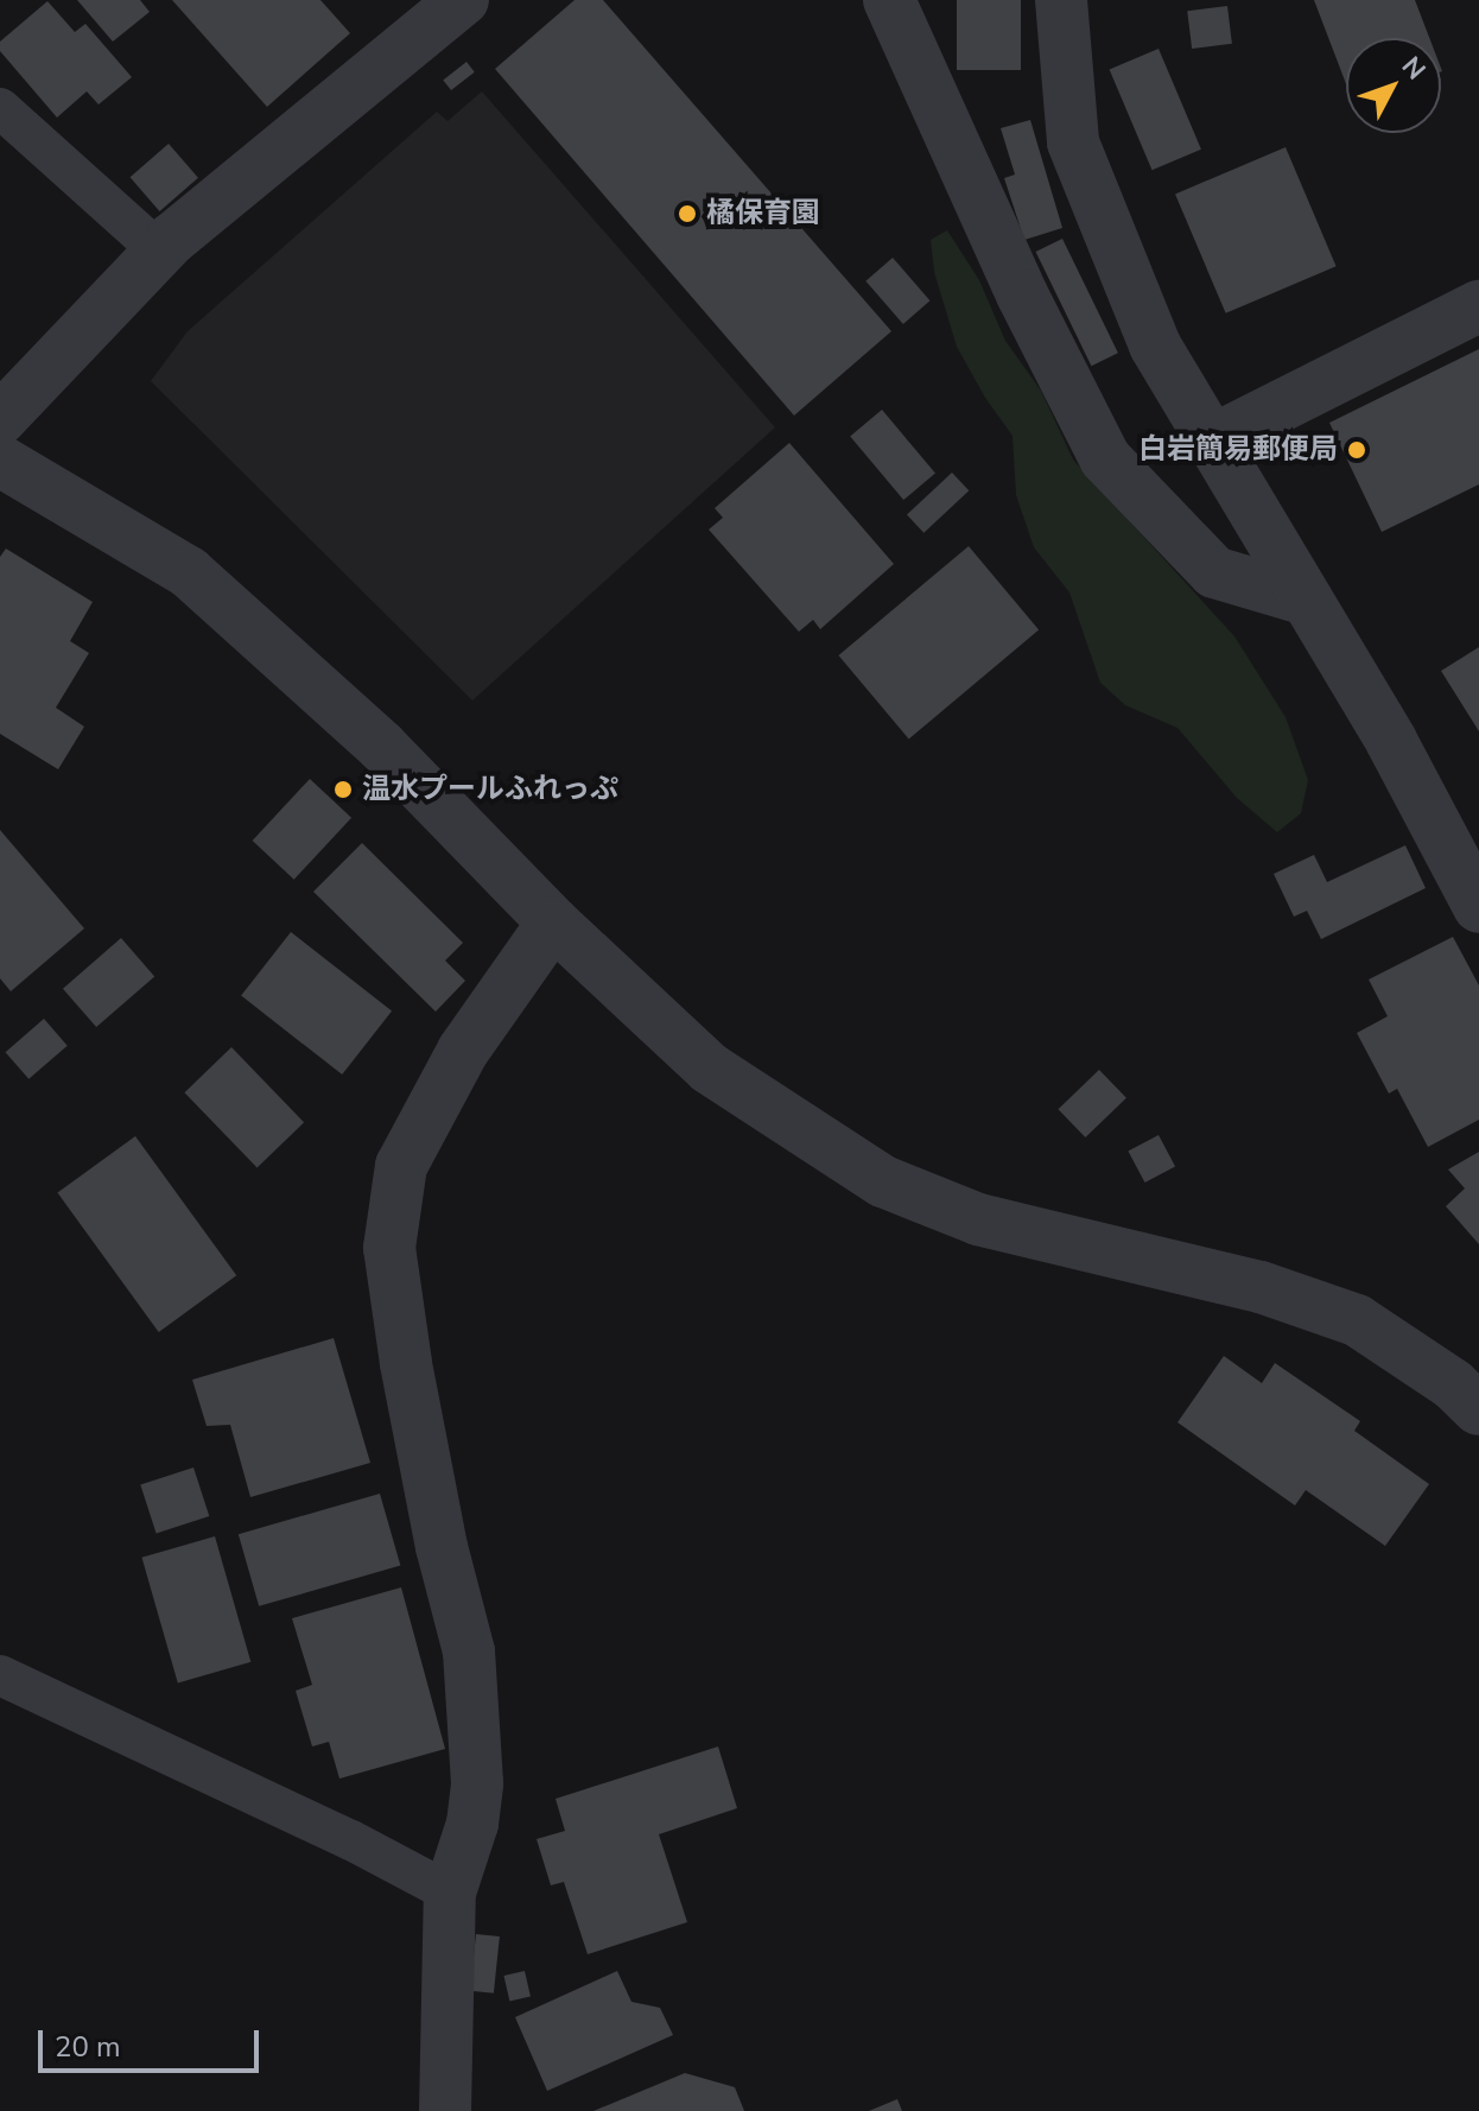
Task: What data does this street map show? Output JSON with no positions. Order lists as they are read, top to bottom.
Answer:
{
  "places": ["橘保育園", "白岩簡易郵便局", "温水プールふれっぷ"],
  "scale_bar": "20 m",
  "north": "top right"
}
